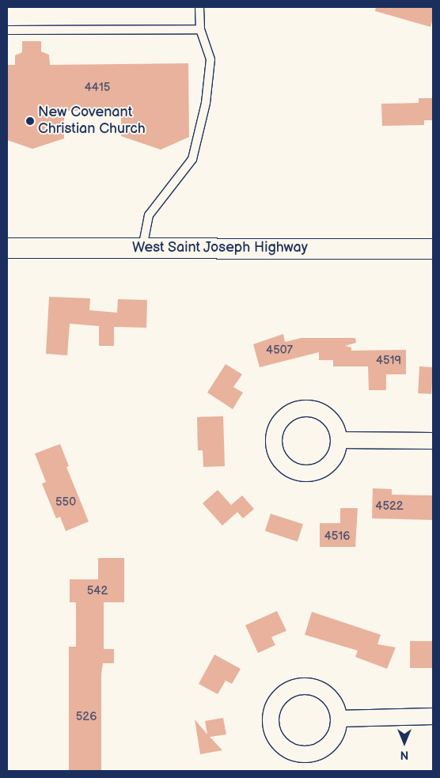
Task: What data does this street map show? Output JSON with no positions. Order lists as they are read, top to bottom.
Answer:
{
  "streets": {
    "street": ["West Saint Joseph Highway"]
  },
  "places": ["New Covenant Christian Church"],
  "house_numbers": [
    "4415",
    "4507",
    "4519",
    "550",
    "4522",
    "4516",
    "542",
    "526"
  ],
  "north": "bottom"
}
